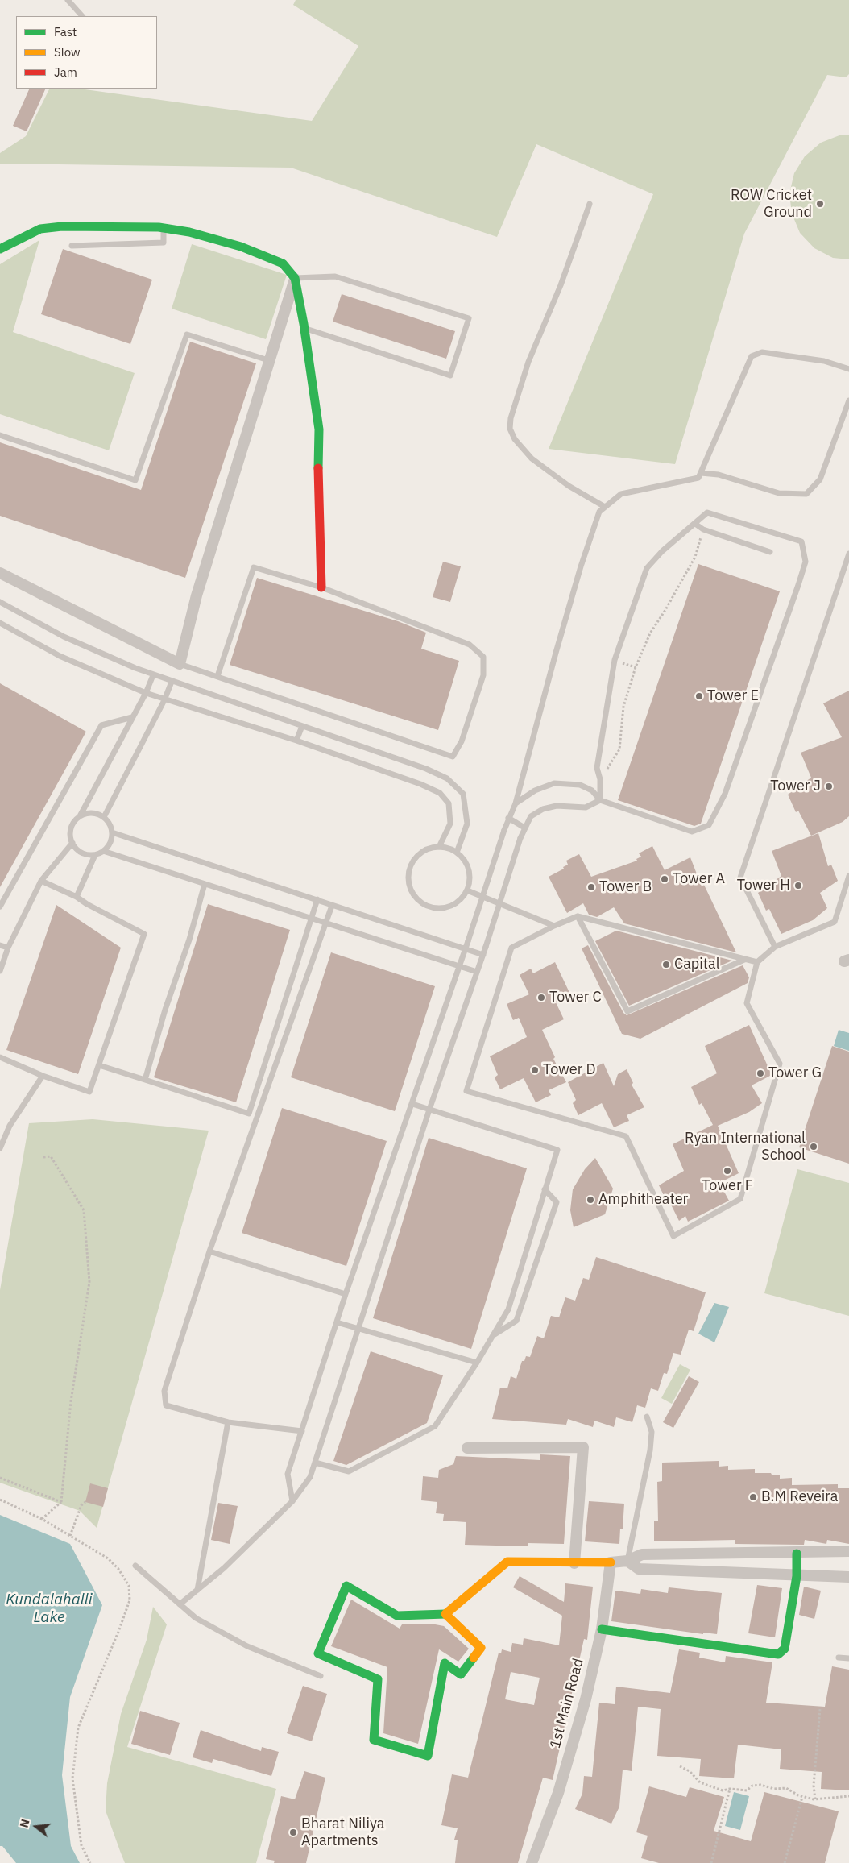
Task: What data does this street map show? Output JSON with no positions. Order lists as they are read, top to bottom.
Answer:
{
  "streets": {
    "street": ["1st Main Road"]
  },
  "water": ["Kundalahalli Lake"],
  "places": [
    "ROW Cricket Ground",
    "Tower E",
    "Tower J",
    "Tower A",
    "Tower H",
    "Tower B",
    "Capital",
    "Tower C",
    "Tower D",
    "Tower G",
    "Ryan International School",
    "Tower F",
    "Amphitheater",
    "B.M Reveira",
    "Bharat Niliya Apartments"
  ],
  "legend": ["Fast", "Slow", "Jam"],
  "north": "left"
}
